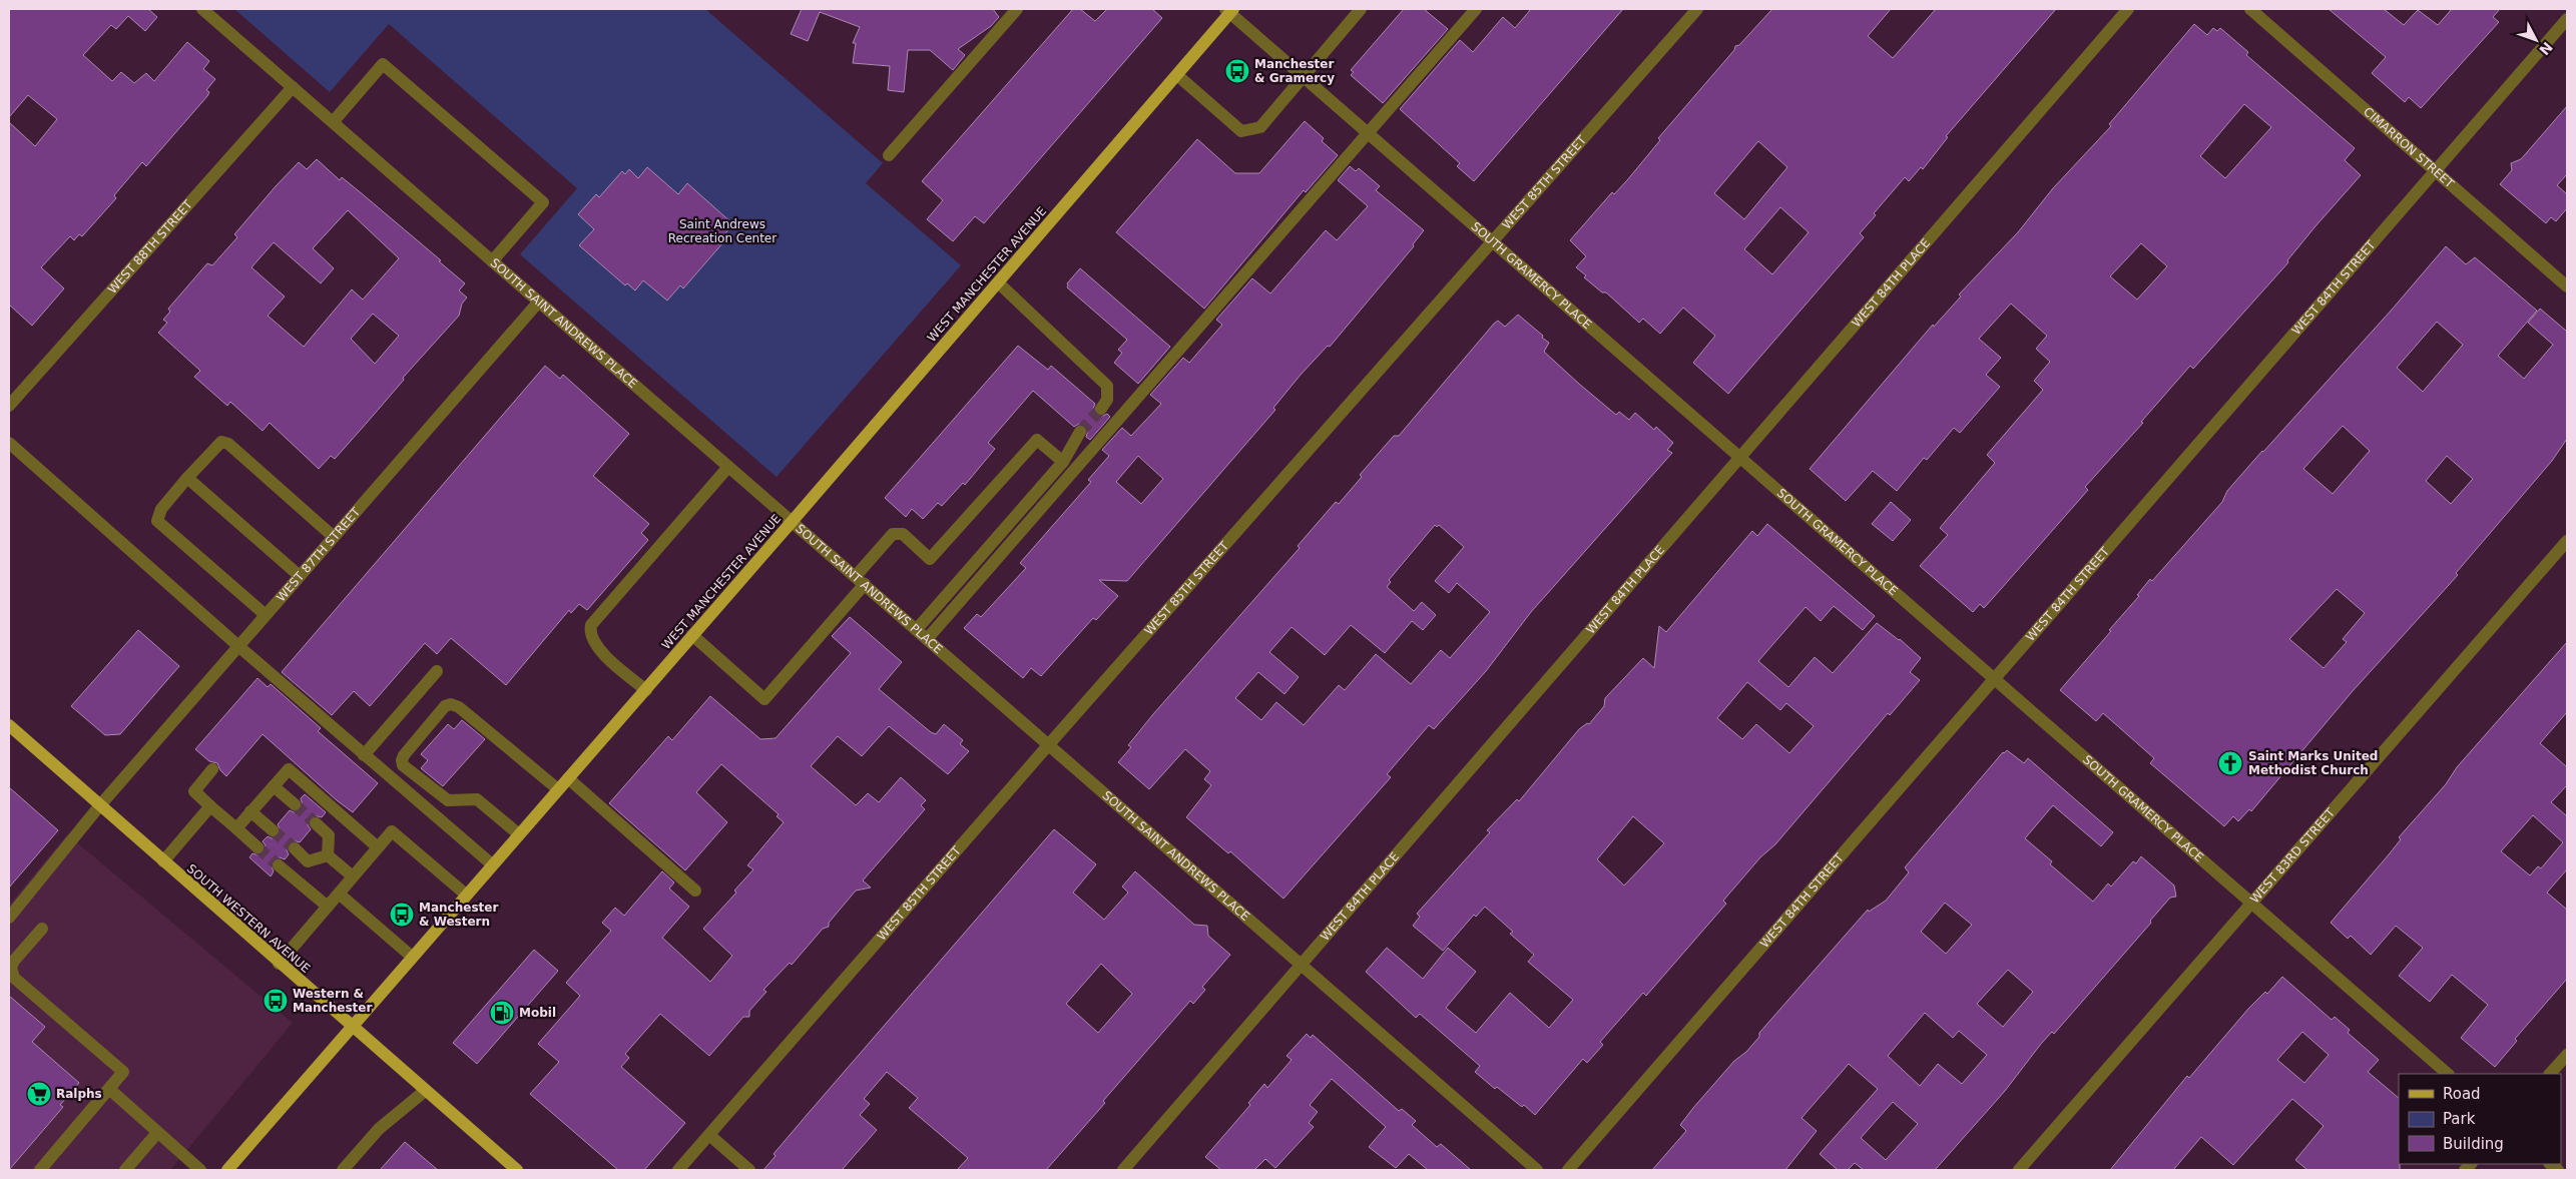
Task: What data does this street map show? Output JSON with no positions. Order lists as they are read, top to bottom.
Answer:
{
  "streets": {
    "main road": ["WEST MANCHESTER AVENUE", "SOUTH WESTERN AVENUE"],
    "street": [
      "CIMARRON STREET",
      "WEST 85TH STREET",
      "WEST 88TH STREET",
      "SOUTH GRAMERCY PLACE",
      "WEST 84TH PLACE",
      "WEST 84TH STREET",
      "SOUTH SAINT ANDREWS PLACE",
      "WEST 87TH STREET",
      "WEST 83RD STREET"
    ]
  },
  "crossings": [
    ["CIMARRON STREET", "WEST 84TH STREET"],
    ["WEST 85TH STREET", "SOUTH GRAMERCY PLACE"],
    ["WEST 85TH STREET", "SOUTH SAINT ANDREWS PLACE"],
    ["WEST 88TH STREET", "SOUTH SAINT ANDREWS PLACE"],
    ["WEST MANCHESTER AVENUE", "SOUTH GRAMERCY PLACE"],
    ["WEST MANCHESTER AVENUE", "SOUTH SAINT ANDREWS PLACE"],
    ["WEST MANCHESTER AVENUE", "SOUTH WESTERN AVENUE"],
    ["SOUTH GRAMERCY PLACE", "WEST 84TH PLACE"],
    ["SOUTH GRAMERCY PLACE", "WEST 84TH STREET"],
    ["SOUTH GRAMERCY PLACE", "WEST 83RD STREET"],
    ["WEST 84TH PLACE", "SOUTH SAINT ANDREWS PLACE"],
    ["SOUTH SAINT ANDREWS PLACE", "WEST 87TH STREET"],
    ["WEST 87TH STREET", "SOUTH WESTERN AVENUE"]
  ],
  "parks": ["Saint Andrews Recreation Center"],
  "places": {
    "bus stop": ["Manchester & Gramercy", "Manchester & Western", "Western & Manchester"],
    "church": ["Saint Marks United Methodist Church"],
    "fuel station": ["Mobil"],
    "supermarket": ["Ralphs"]
  },
  "legend": ["Road", "Park", "Building"],
  "north": "bottom right"
}
